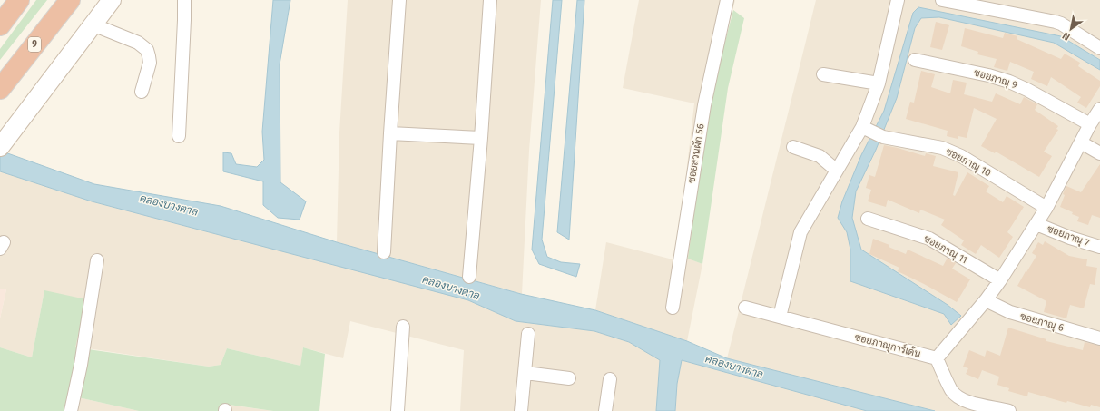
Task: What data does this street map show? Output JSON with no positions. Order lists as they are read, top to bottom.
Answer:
{
  "streets": {
    "highway": ["9"],
    "street": [
      "ซอยภาณุ 9",
      "ซอยสวนผัก 56",
      "ซอยภาณุ 10",
      "ซอยภาณุ 7",
      "ซอยภาณุ 11",
      "ซอยภาณุ 6",
      "ซอยภาณุการ์เด้น"
    ]
  },
  "water": ["คลองบางตาล"],
  "north": "bottom left"
}
